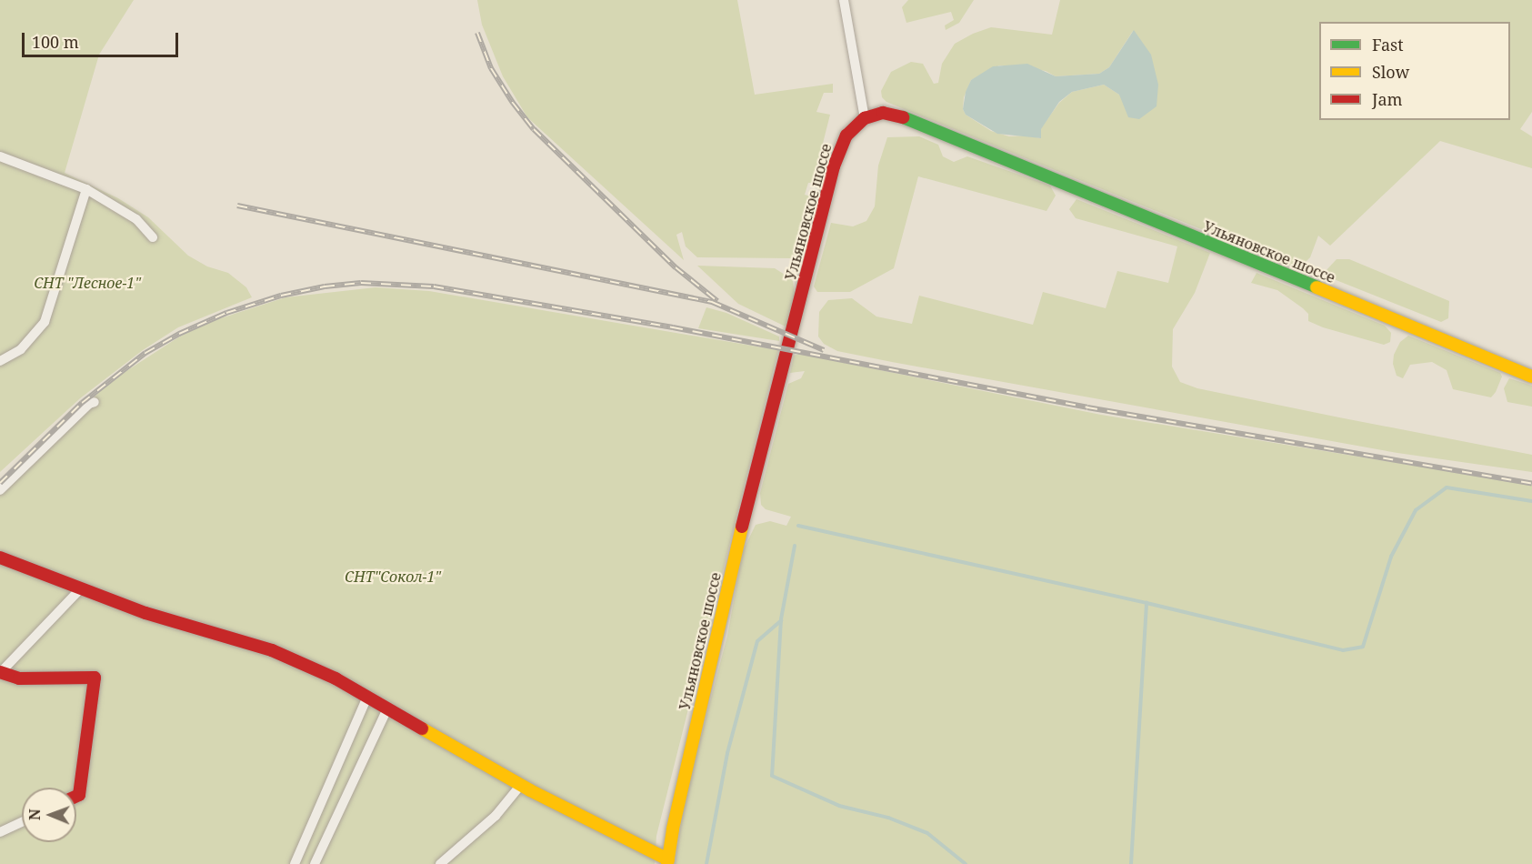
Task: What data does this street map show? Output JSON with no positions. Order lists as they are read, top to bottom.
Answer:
{
  "streets": {
    "main road": ["Ульяновское шоссе"]
  },
  "parks": ["СНТ \"Лесное-1\"", "СНТ\"Сокол-1\""],
  "legend": ["Fast", "Slow", "Jam"],
  "scale_bar": "100 m",
  "north": "left"
}
